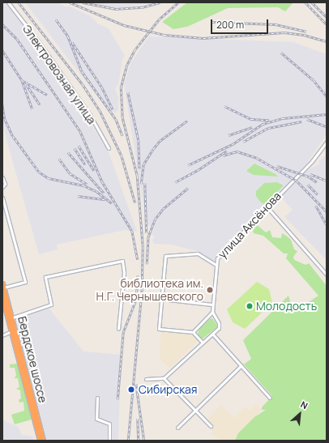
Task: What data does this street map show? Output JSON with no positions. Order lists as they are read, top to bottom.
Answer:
{
  "streets": {
    "highway": ["Бердское шоссе"],
    "street": ["Электровозная улица", "улица Аксёнова"]
  },
  "places": ["библиотека им. Н.Г. Чернышевского", "Молодость", "Сибирская"],
  "scale_bar": "200 m",
  "north": "top right"
}
